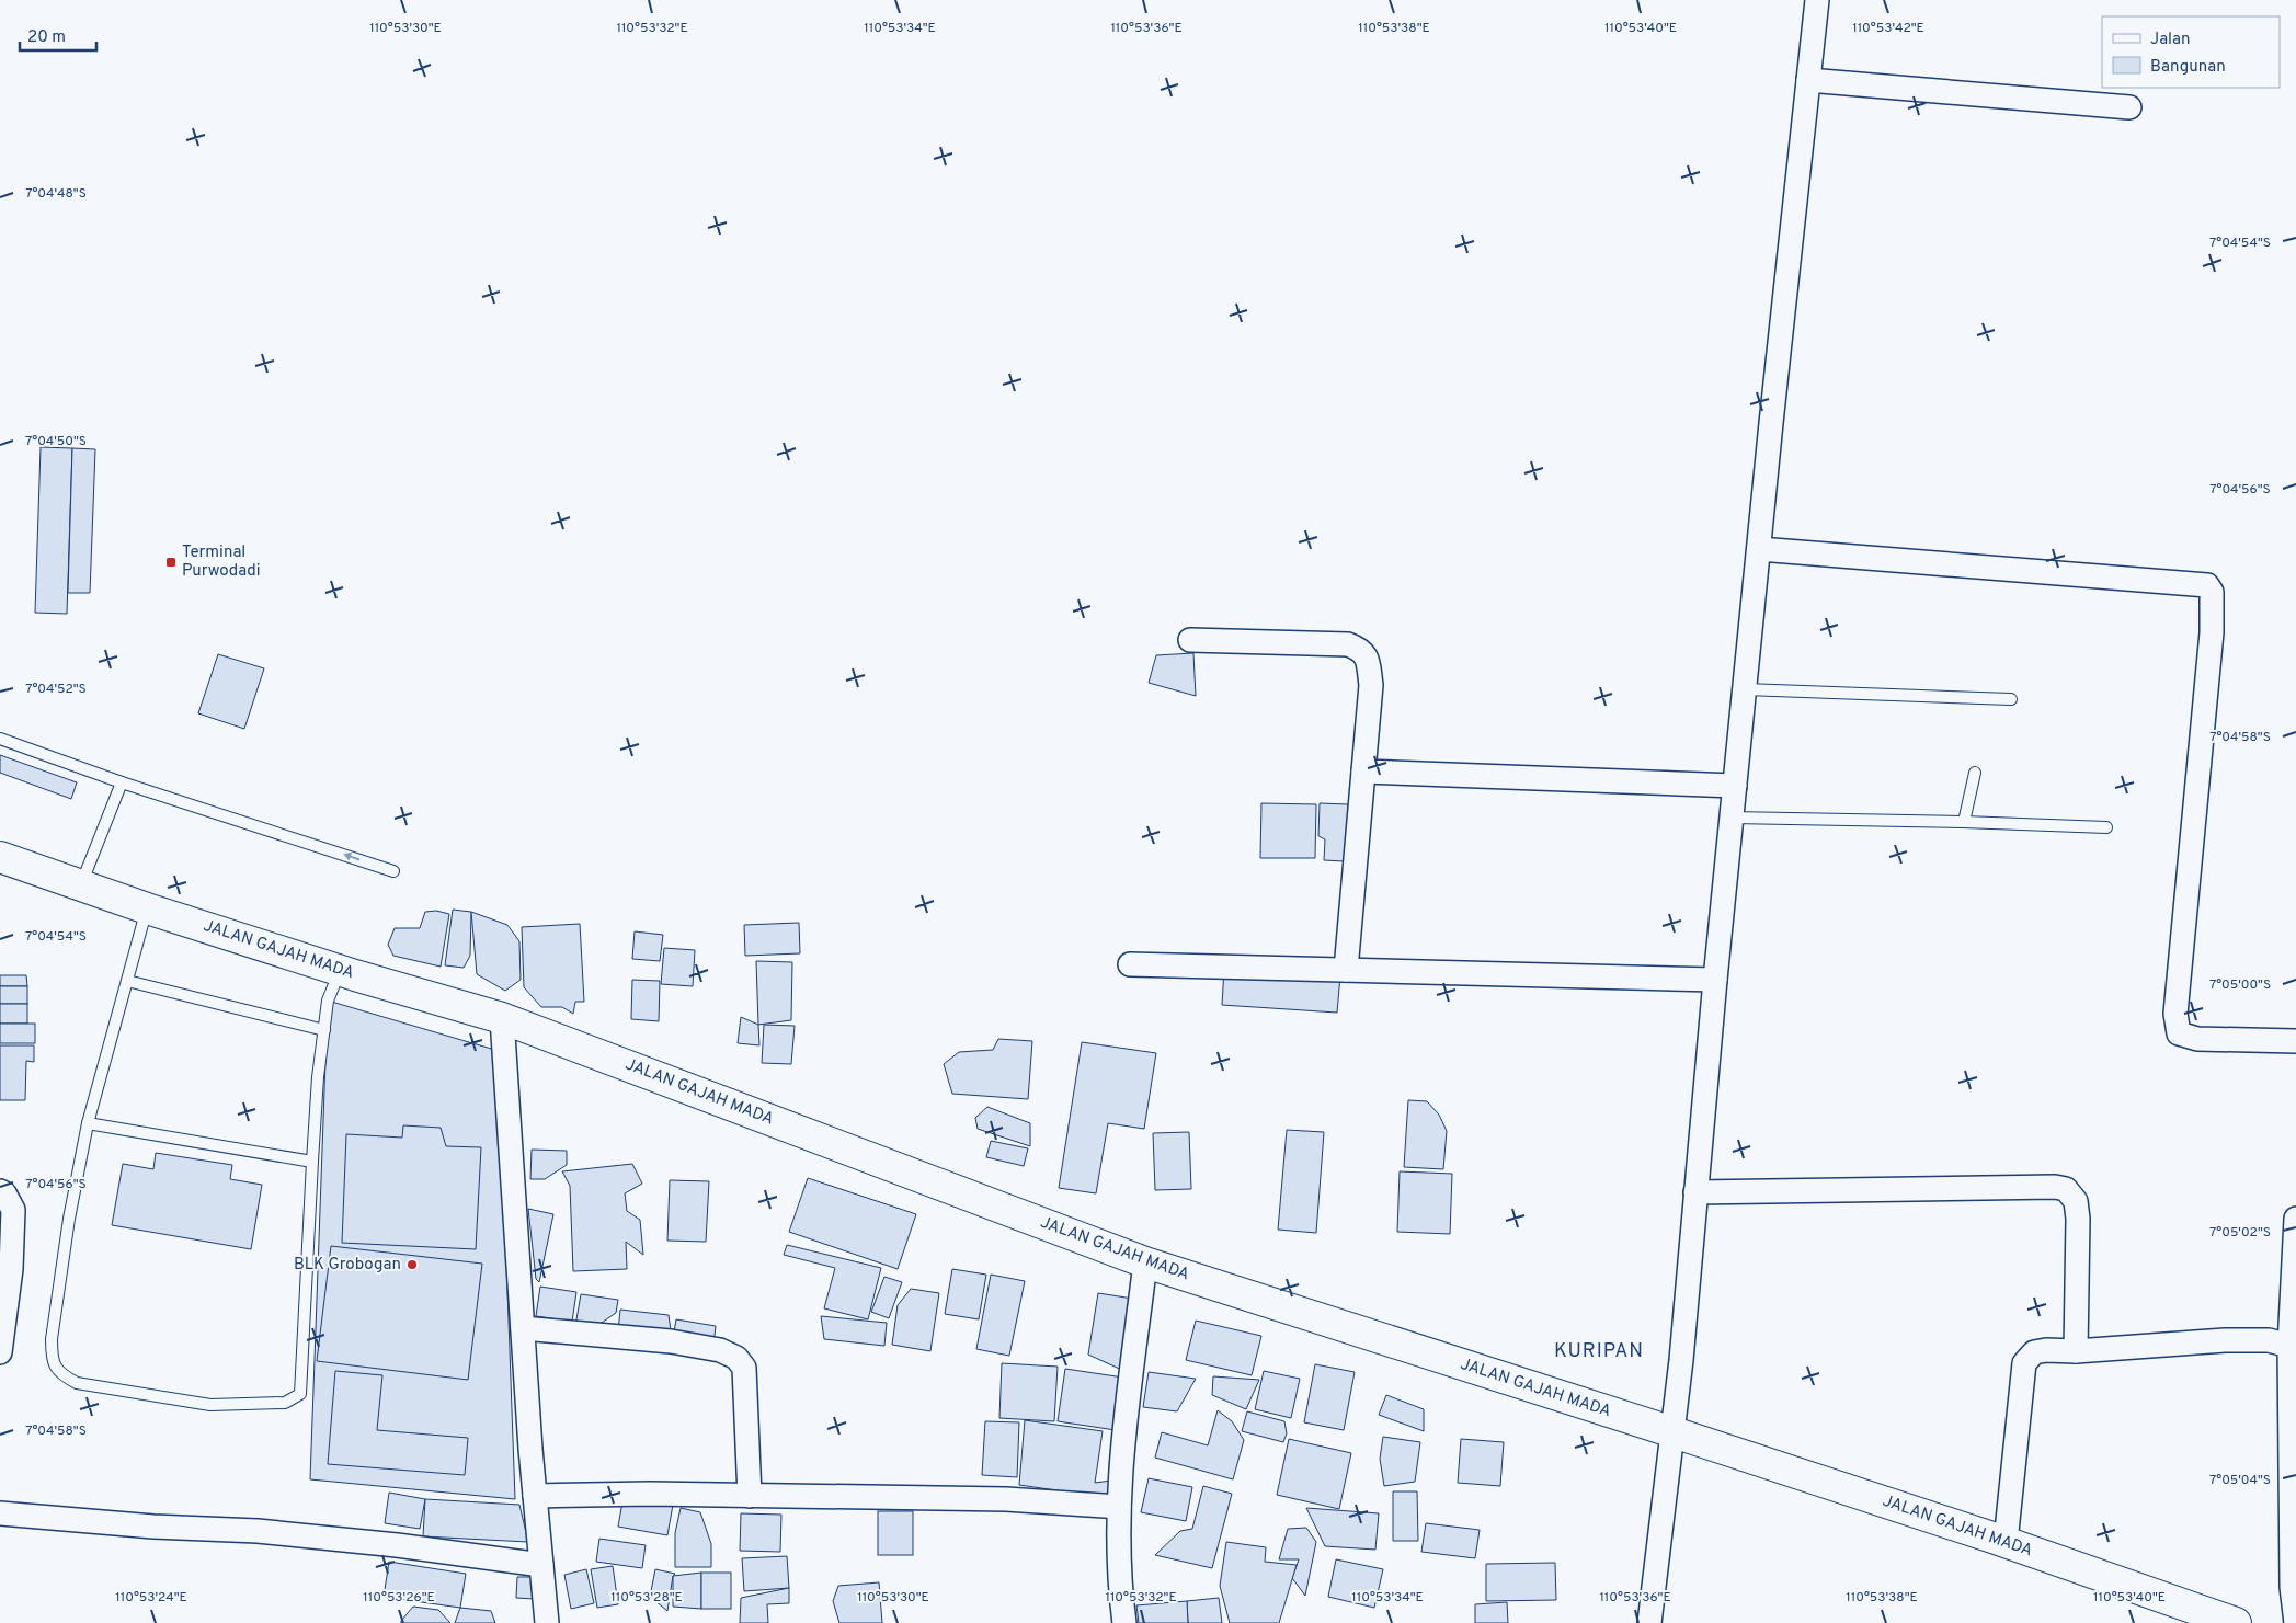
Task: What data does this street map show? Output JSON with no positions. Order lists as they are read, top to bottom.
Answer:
{
  "streets": {
    "main road": ["JALAN GAJAH MADA"]
  },
  "districts": ["KURIPAN"],
  "places": {
    "transit": ["Terminal Purwodadi"],
    "other": ["BLK Grobogan"]
  },
  "legend": ["Jalan", "Bangunan"],
  "scale_bar": "20 m",
  "coordinates": [
    "110°53'30\"E",
    "110°53'32\"E",
    "110°53'34\"E",
    "110°53'36\"E",
    "110°53'38\"E",
    "110°53'40\"E",
    "110°53'42\"E",
    "7°04'48\"S",
    "7°04'54\"S",
    "7°04'50\"S",
    "7°04'56\"S",
    "7°04'52\"S",
    "7°04'58\"S",
    "7°05'00\"S",
    "7°05'02\"S",
    "7°05'04\"S",
    "110°53'24\"E",
    "110°53'26\"E",
    "110°53'28\"E"
  ]
}
